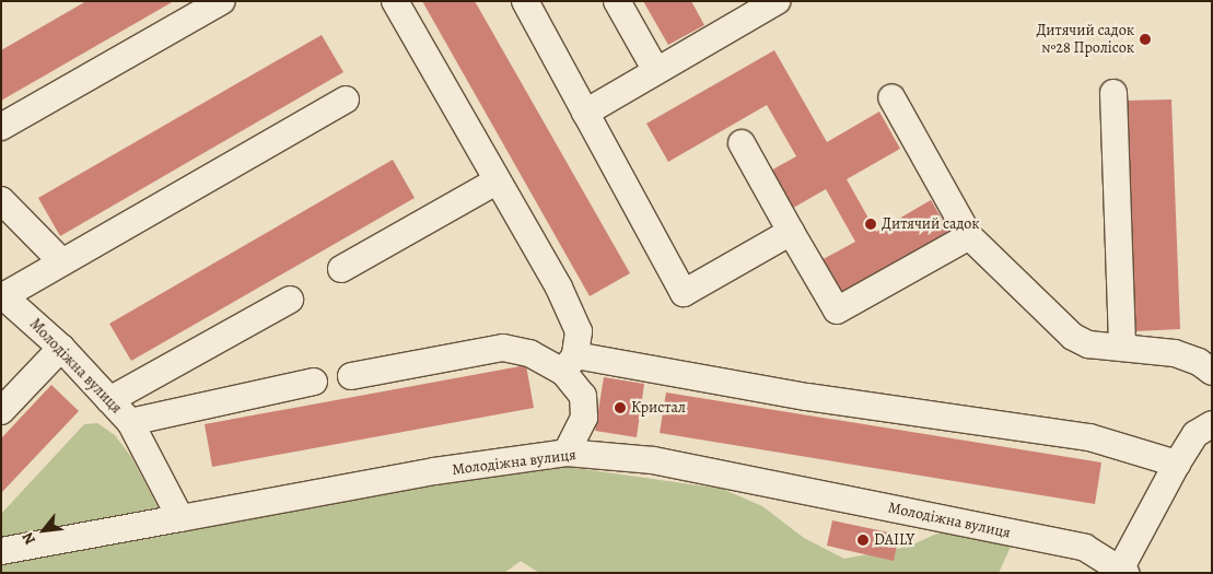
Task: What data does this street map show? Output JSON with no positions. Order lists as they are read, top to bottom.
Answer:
{
  "streets": {
    "street": ["Молодіжна вулиця"]
  },
  "places": [
    "Дитячий садок №28 Пролісок",
    "Дитячий садок",
    "Кристал",
    "DAILY"
  ],
  "north": "bottom left"
}
